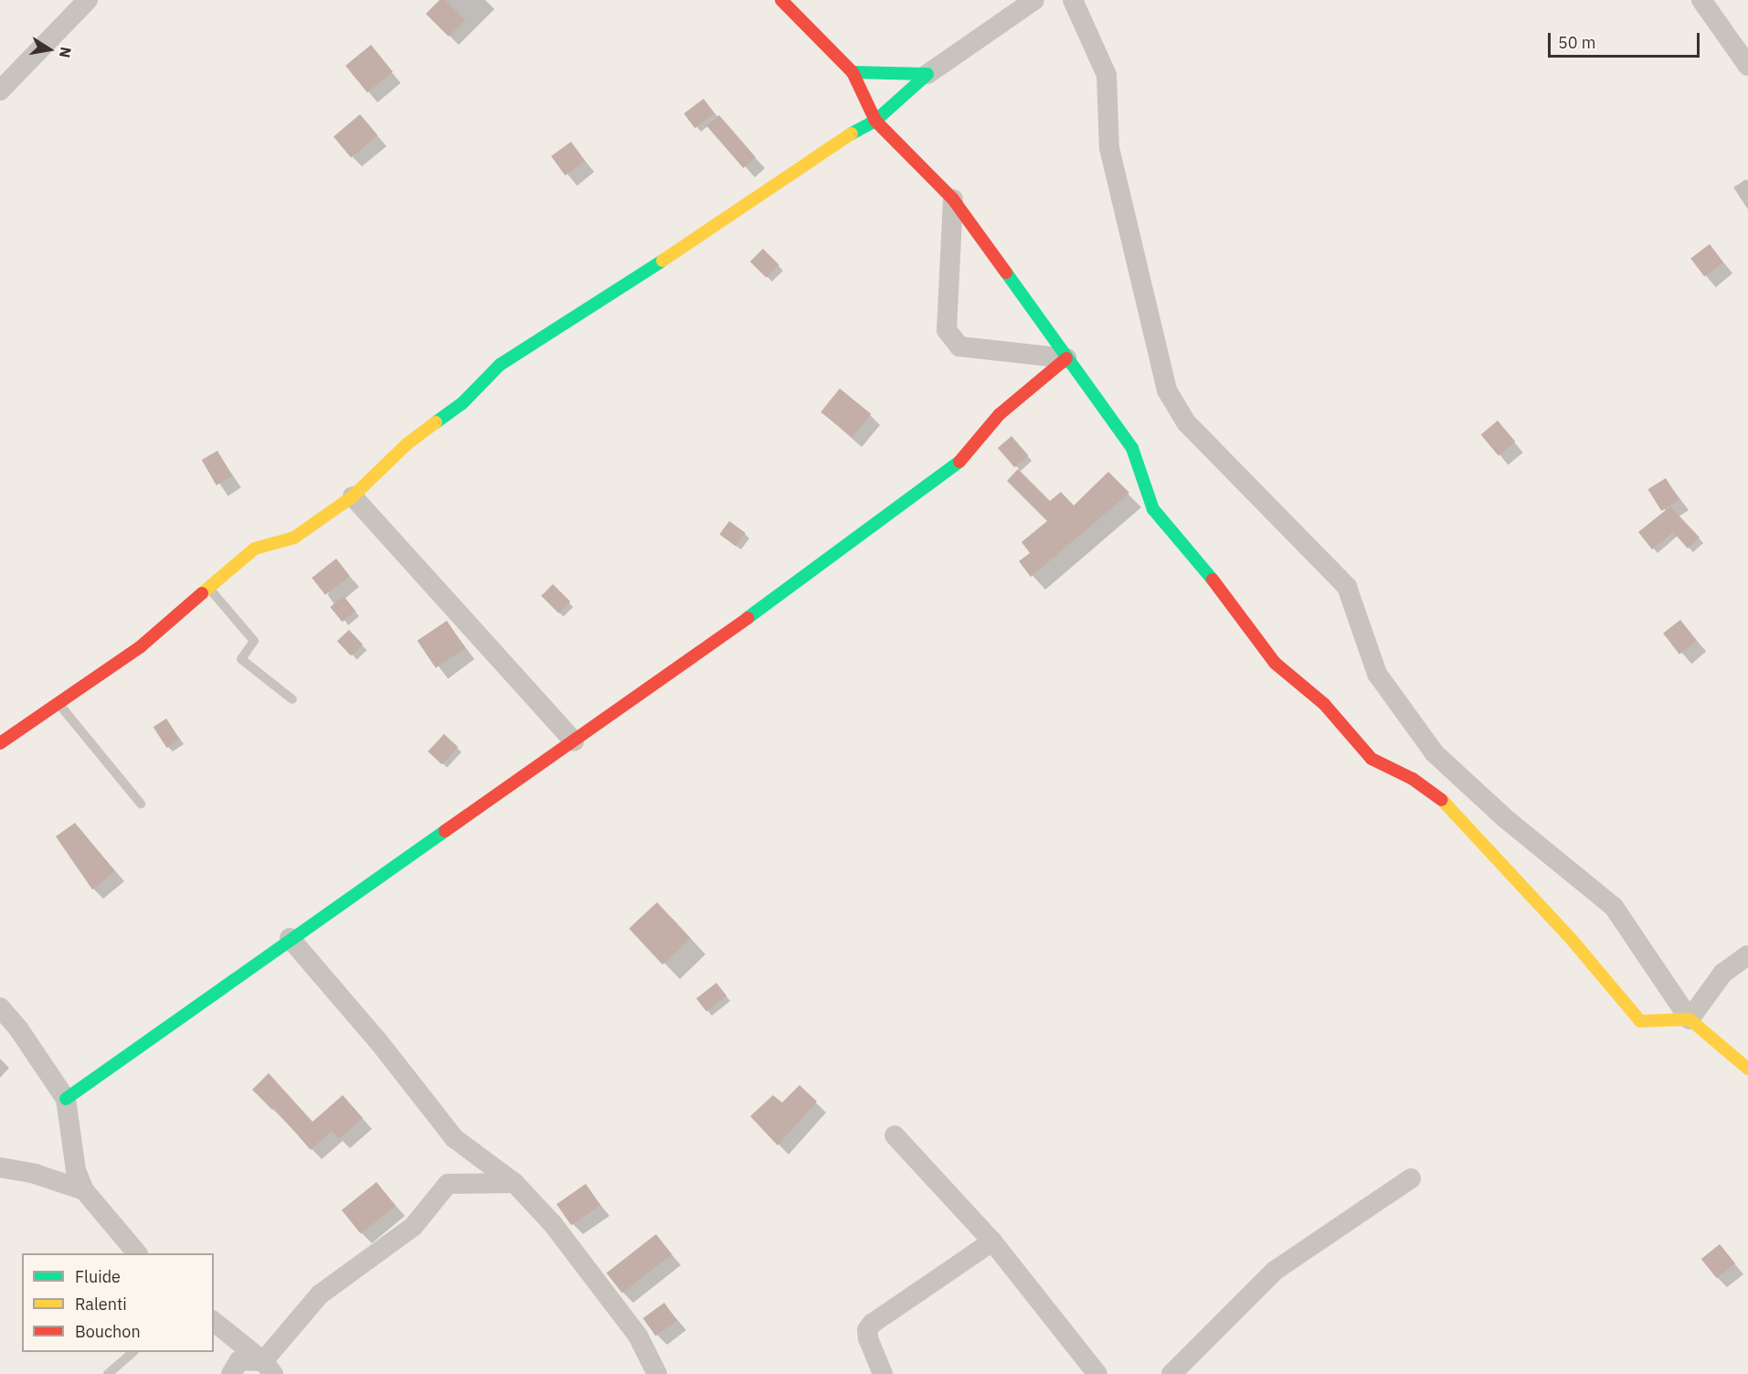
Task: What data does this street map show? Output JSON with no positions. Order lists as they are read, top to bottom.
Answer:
{
  "legend": ["Fluide", "Ralenti", "Bouchon"],
  "scale_bar": "50 m",
  "north": "right"
}
